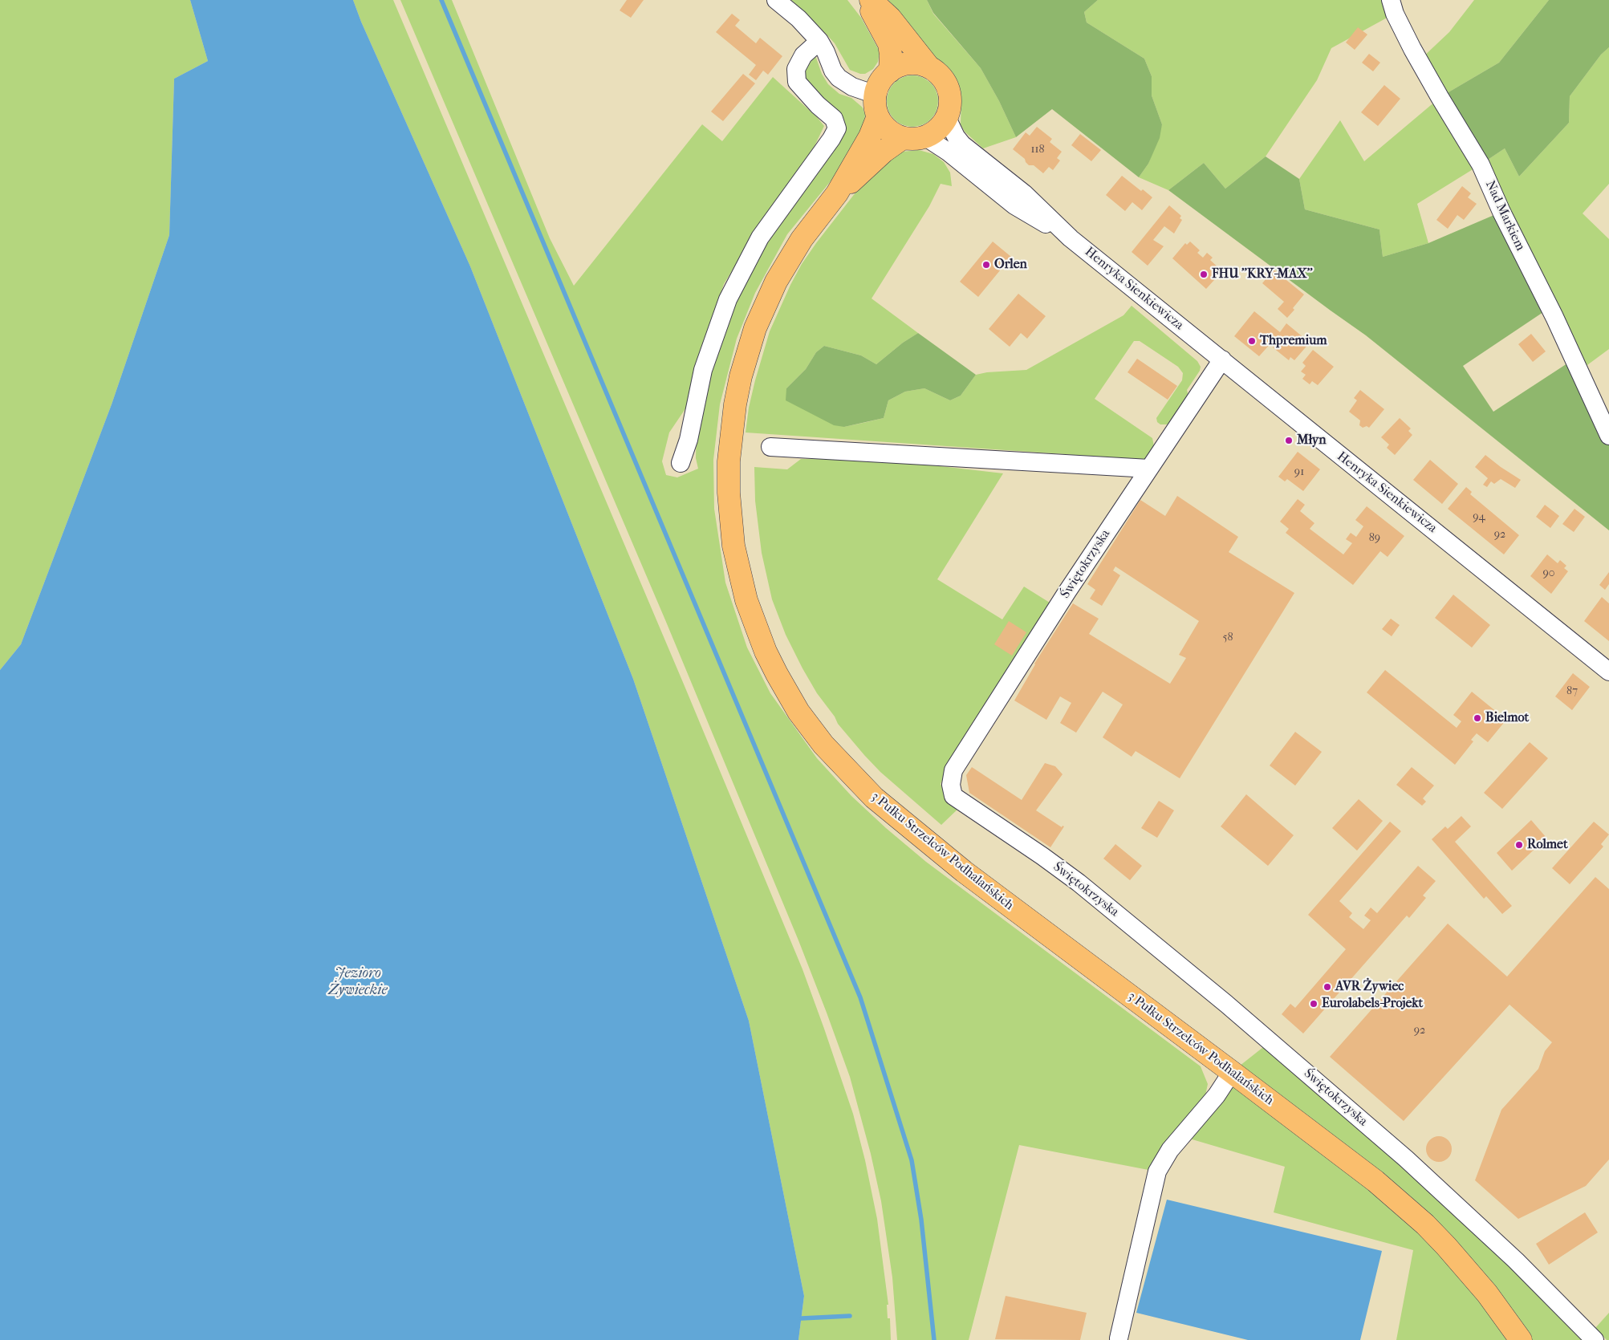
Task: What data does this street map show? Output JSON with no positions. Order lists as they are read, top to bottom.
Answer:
{
  "streets": {
    "main road": ["3 Pułku Strzelców Podhalańskich"],
    "street": ["Nad Markiem", "Henryka Sienkiewicza", "Świętokrzyska"]
  },
  "crossings": [
    ["Henryka Sienkiewicza", "Świętokrzyska"]
  ],
  "water": ["Jezioro Żywieckie"],
  "places": [
    "Orlen",
    "FHU ''KRY-MAX''",
    "Thpremium",
    "Młyn",
    "Bielmot",
    "Rolmet",
    "AVR Żywiec",
    "Eurolabels-Projekt"
  ],
  "house_numbers": [
    "118",
    "91",
    "94",
    "92",
    "89",
    "90",
    "58",
    "87",
    "92"
  ]
}
